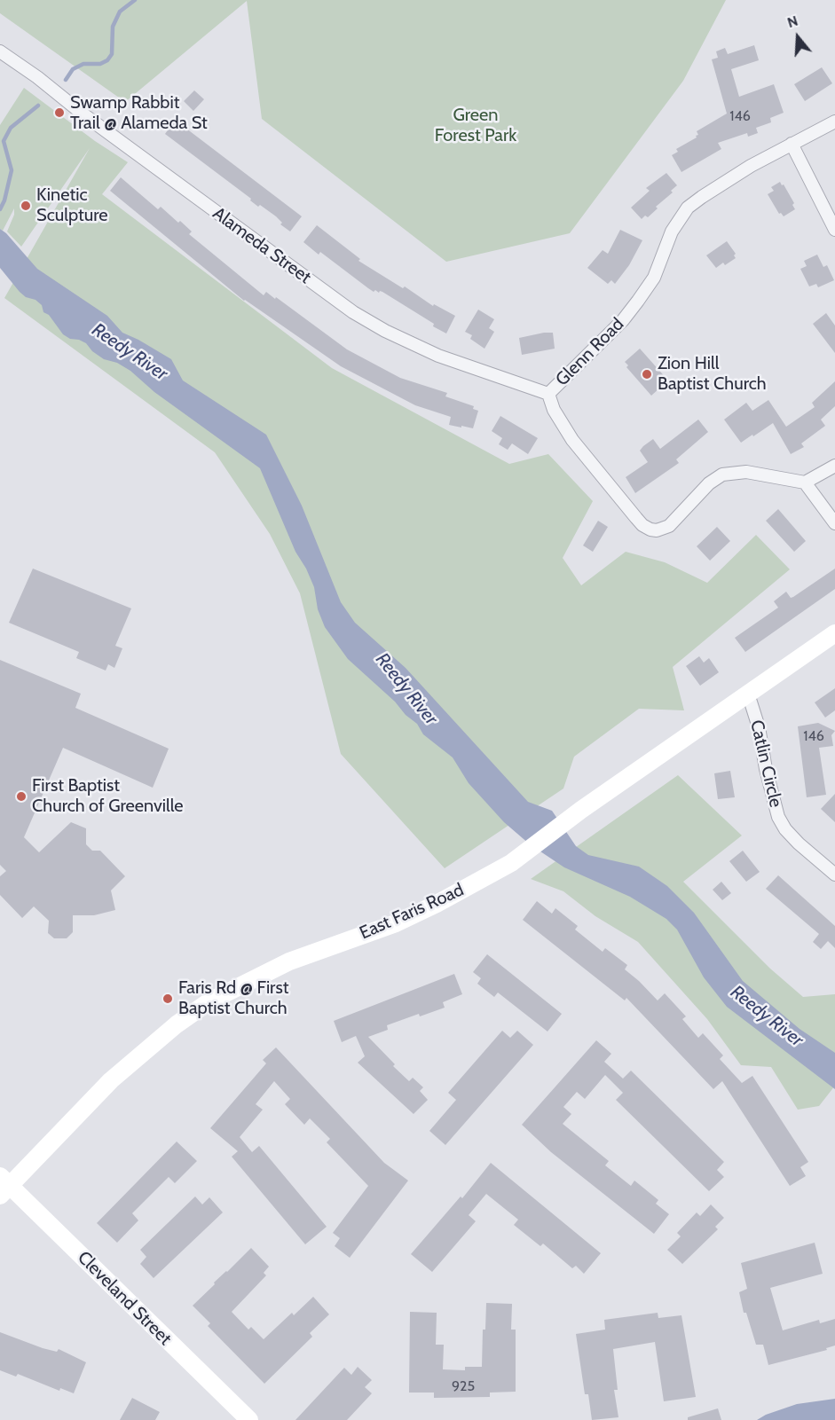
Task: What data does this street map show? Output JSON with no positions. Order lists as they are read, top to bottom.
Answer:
{
  "streets": {
    "main road": ["East Faris Road", "Cleveland Street"],
    "street": ["Alameda Street", "Glenn Road", "Catlin Circle"]
  },
  "crossings": [
    ["Alameda Street", "Glenn Road"],
    ["Catlin Circle", "East Faris Road"],
    ["East Faris Road", "Cleveland Street"]
  ],
  "water": ["Reedy River"],
  "parks": ["Green Forest Park"],
  "places": [
    "Swamp Rabbit Trail @ Alameda St",
    "Kinetic Sculpture",
    "Zion Hill Baptist Church",
    "First Baptist Church of Greenville",
    "Faris Rd @ First Baptist Church"
  ],
  "house_numbers": ["146", "146", "925"],
  "north": "top"
}
